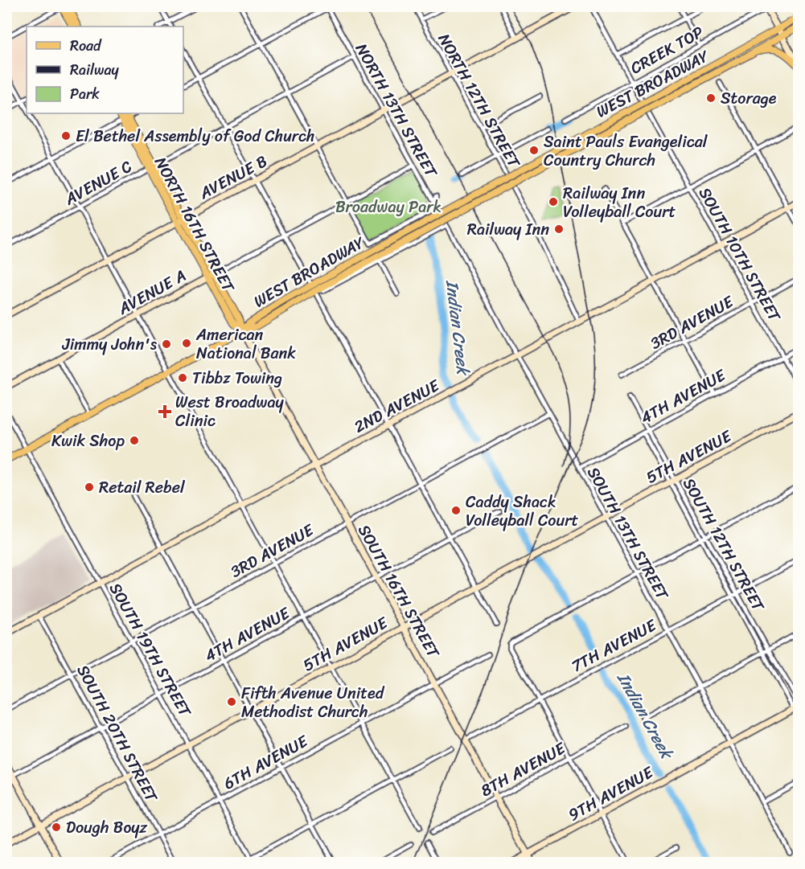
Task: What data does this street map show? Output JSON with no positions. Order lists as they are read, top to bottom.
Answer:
{
  "streets": {
    "main road": ["WEST BROADWAY", "NORTH 16TH STREET"],
    "street": [
      "CREEK TOP",
      "NORTH 12TH STREET",
      "NORTH 13TH STREET",
      "AVENUE B",
      "AVENUE C",
      "SOUTH 10TH STREET",
      "AVENUE A",
      "3RD AVENUE",
      "4TH AVENUE",
      "2ND AVENUE",
      "5TH AVENUE",
      "SOUTH 13TH STREET",
      "SOUTH 12TH STREET",
      "SOUTH 16TH STREET",
      "7TH AVENUE",
      "SOUTH 19TH STREET",
      "SOUTH 20TH STREET",
      "6TH AVENUE",
      "8TH AVENUE",
      "9TH AVENUE"
    ]
  },
  "crossings": [
    ["CREEK TOP", "SOUTH 10TH STREET"],
    ["WEST BROADWAY", "NORTH 16TH STREET"],
    ["WEST BROADWAY", "SOUTH 16TH STREET"],
    ["WEST BROADWAY", "SOUTH 19TH STREET"],
    ["NORTH 12TH STREET", "AVENUE B"],
    ["NORTH 12TH STREET", "2ND AVENUE"],
    ["NORTH 13TH STREET", "AVENUE B"],
    ["NORTH 13TH STREET", "AVENUE C"],
    ["NORTH 13TH STREET", "AVENUE A"],
    ["NORTH 13TH STREET", "SOUTH 13TH STREET"],
    ["AVENUE B", "NORTH 16TH STREET"],
    ["AVENUE C", "NORTH 16TH STREET"],
    ["NORTH 16TH STREET", "AVENUE A"],
    ["NORTH 16TH STREET", "SOUTH 16TH STREET"],
    ["SOUTH 10TH STREET", "3RD AVENUE"],
    ["SOUTH 10TH STREET", "4TH AVENUE"],
    ["SOUTH 10TH STREET", "2ND AVENUE"],
    ["3RD AVENUE", "SOUTH 13TH STREET"],
    ["3RD AVENUE", "SOUTH 16TH STREET"],
    ["3RD AVENUE", "SOUTH 19TH STREET"],
    ["3RD AVENUE", "SOUTH 20TH STREET"],
    ["4TH AVENUE", "SOUTH 13TH STREET"],
    ["4TH AVENUE", "SOUTH 12TH STREET"],
    ["4TH AVENUE", "SOUTH 16TH STREET"],
    ["4TH AVENUE", "SOUTH 19TH STREET"],
    ["4TH AVENUE", "SOUTH 20TH STREET"],
    ["2ND AVENUE", "SOUTH 13TH STREET"],
    ["2ND AVENUE", "SOUTH 16TH STREET"],
    ["2ND AVENUE", "SOUTH 19TH STREET"],
    ["2ND AVENUE", "SOUTH 20TH STREET"],
    ["5TH AVENUE", "SOUTH 13TH STREET"],
    ["5TH AVENUE", "SOUTH 12TH STREET"],
    ["5TH AVENUE", "SOUTH 16TH STREET"],
    ["5TH AVENUE", "SOUTH 19TH STREET"],
    ["5TH AVENUE", "SOUTH 20TH STREET"],
    ["SOUTH 13TH STREET", "7TH AVENUE"],
    ["SOUTH 13TH STREET", "9TH AVENUE"],
    ["SOUTH 12TH STREET", "7TH AVENUE"],
    ["SOUTH 12TH STREET", "9TH AVENUE"],
    ["SOUTH 16TH STREET", "7TH AVENUE"],
    ["SOUTH 16TH STREET", "6TH AVENUE"],
    ["SOUTH 16TH STREET", "8TH AVENUE"],
    ["SOUTH 16TH STREET", "9TH AVENUE"],
    ["SOUTH 19TH STREET", "6TH AVENUE"],
    ["SOUTH 20TH STREET", "6TH AVENUE"]
  ],
  "water": ["Indian Creek"],
  "parks": ["Broadway Park"],
  "places": {
    "other": [
      "Storage",
      "El Bethel Assembly of God Church",
      "Saint Pauls Evangelical Country Church",
      "Railway Inn Volleyball Court",
      "Railway Inn",
      "American National Bank",
      "Jimmy John's",
      "Tibbz Towing",
      "Kwik Shop",
      "Retail Rebel",
      "Caddy Shack Volleyball Court",
      "Fifth Avenue United Methodist Church",
      "Dough Boyz"
    ],
    "health": ["West Broadway Clinic"]
  },
  "legend": ["Road", "Railway", "Park"]
}
